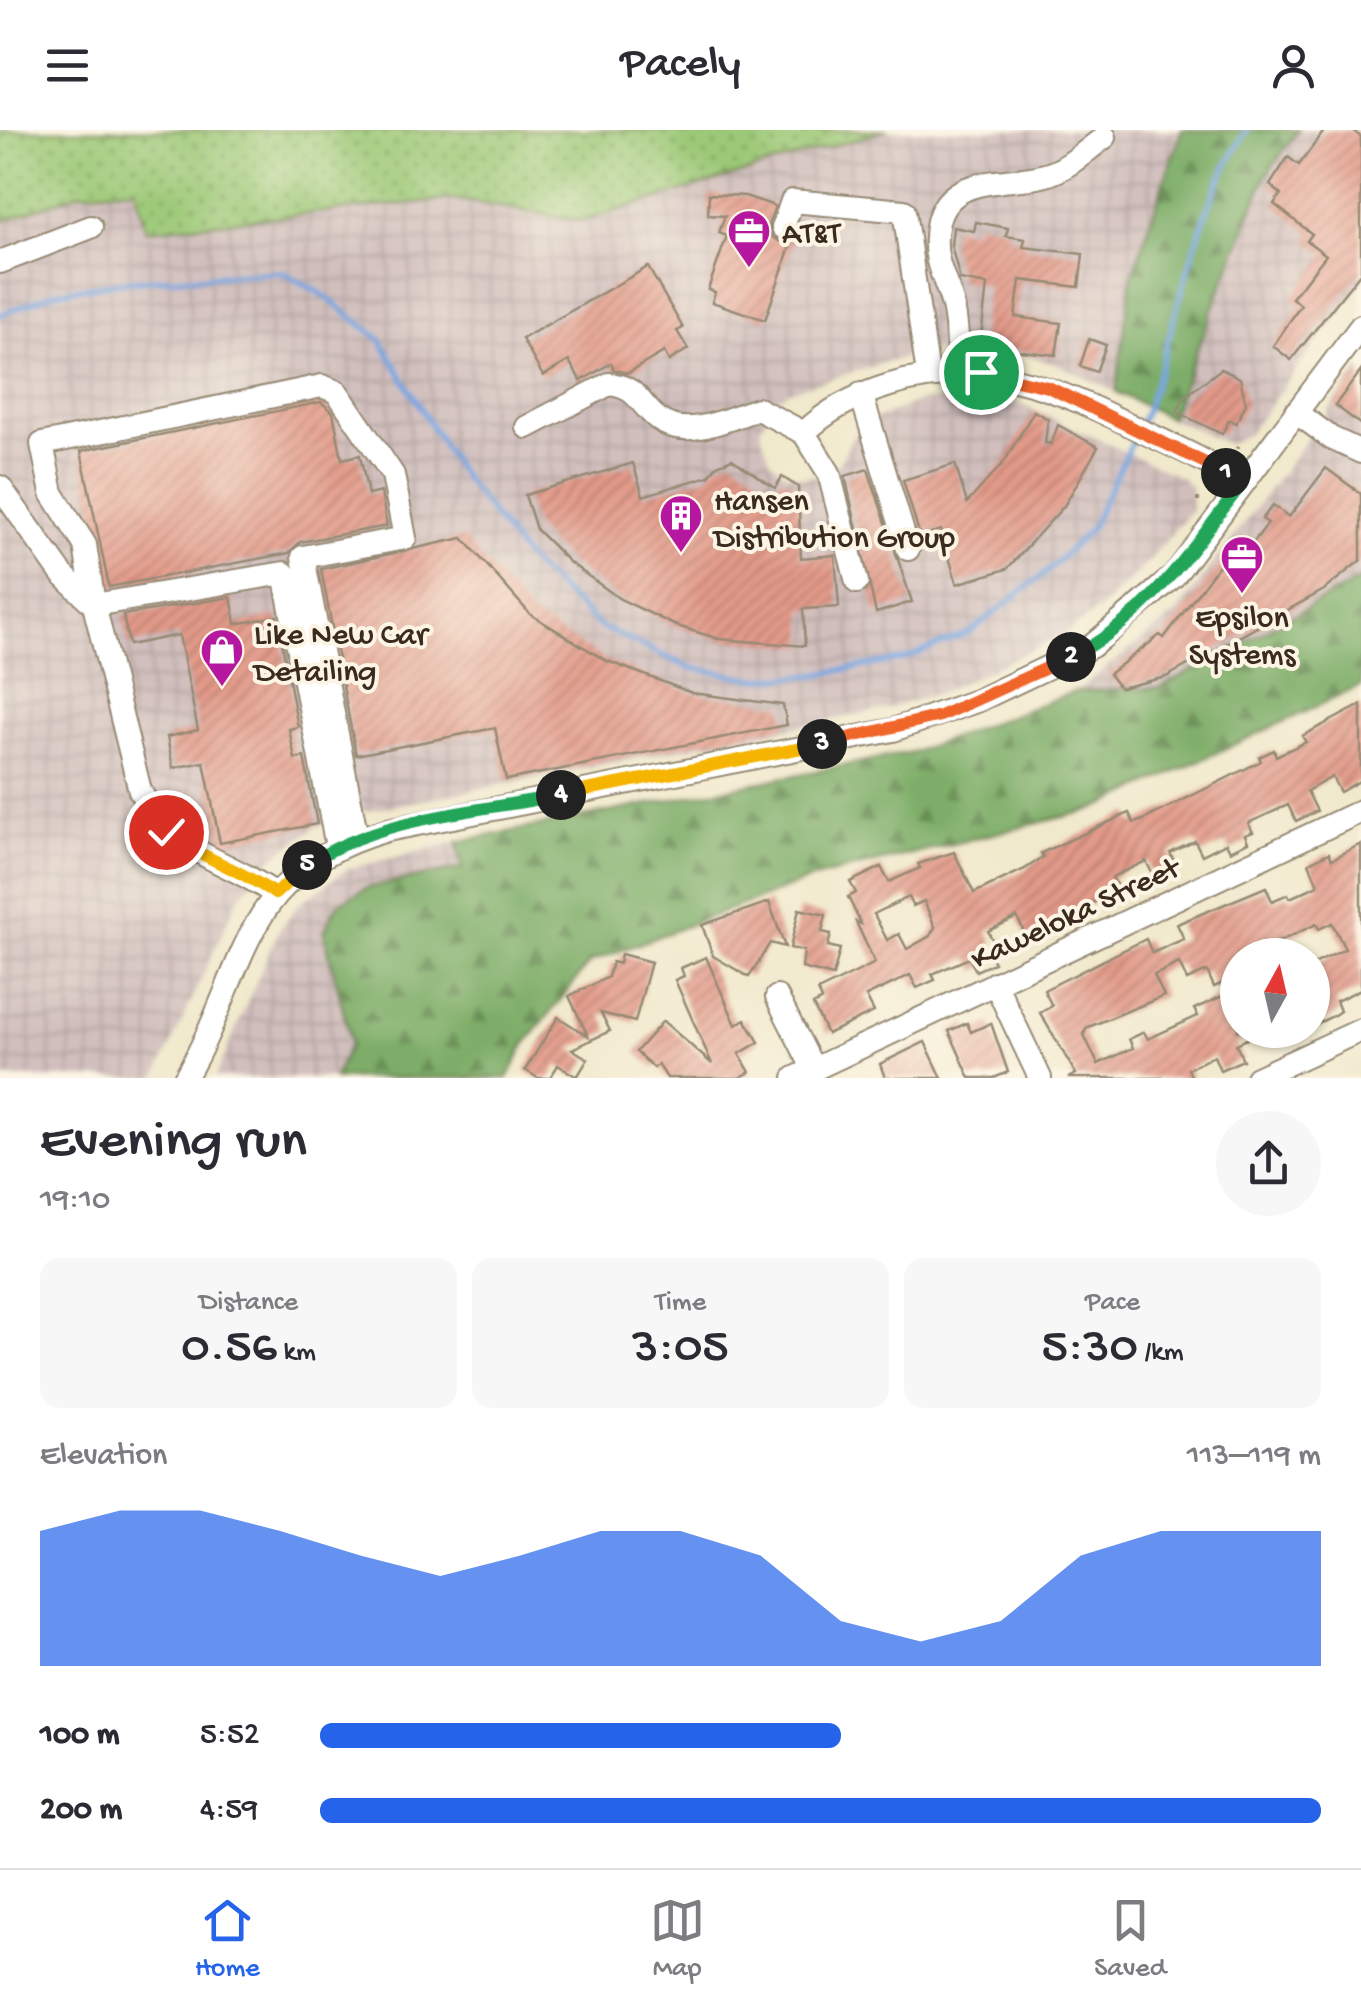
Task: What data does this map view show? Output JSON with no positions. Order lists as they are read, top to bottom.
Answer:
{
  "streets": {
    "street": ["Kaweloka Street"]
  },
  "places": {
    "office": ["AT&T", "Epsilon Systems"],
    "building": ["Hansen Distribution Group"],
    "shop": ["Like New Car Detailing"]
  },
  "north": "top",
  "page": {
    "header": "Pacely",
    "pins": [
      "1",
      "2",
      "3",
      "4",
      "5"
    ],
    "heading": ["Evening run", "19:10"],
    "stats": [
      ["Distance", "0.56 km"],
      ["Time", "3:05"],
      ["Pace", "5:30 /km"]
    ],
    "chart": ["Elevation", "113–119 m"],
    "list": [
      {
        "name": "100 m",
        "note": "5:52"
      },
      {
        "name": "200 m",
        "note": "4:59"
      }
    ],
    "tabs": ["Home", "Map", "Saved"]
  }
}
